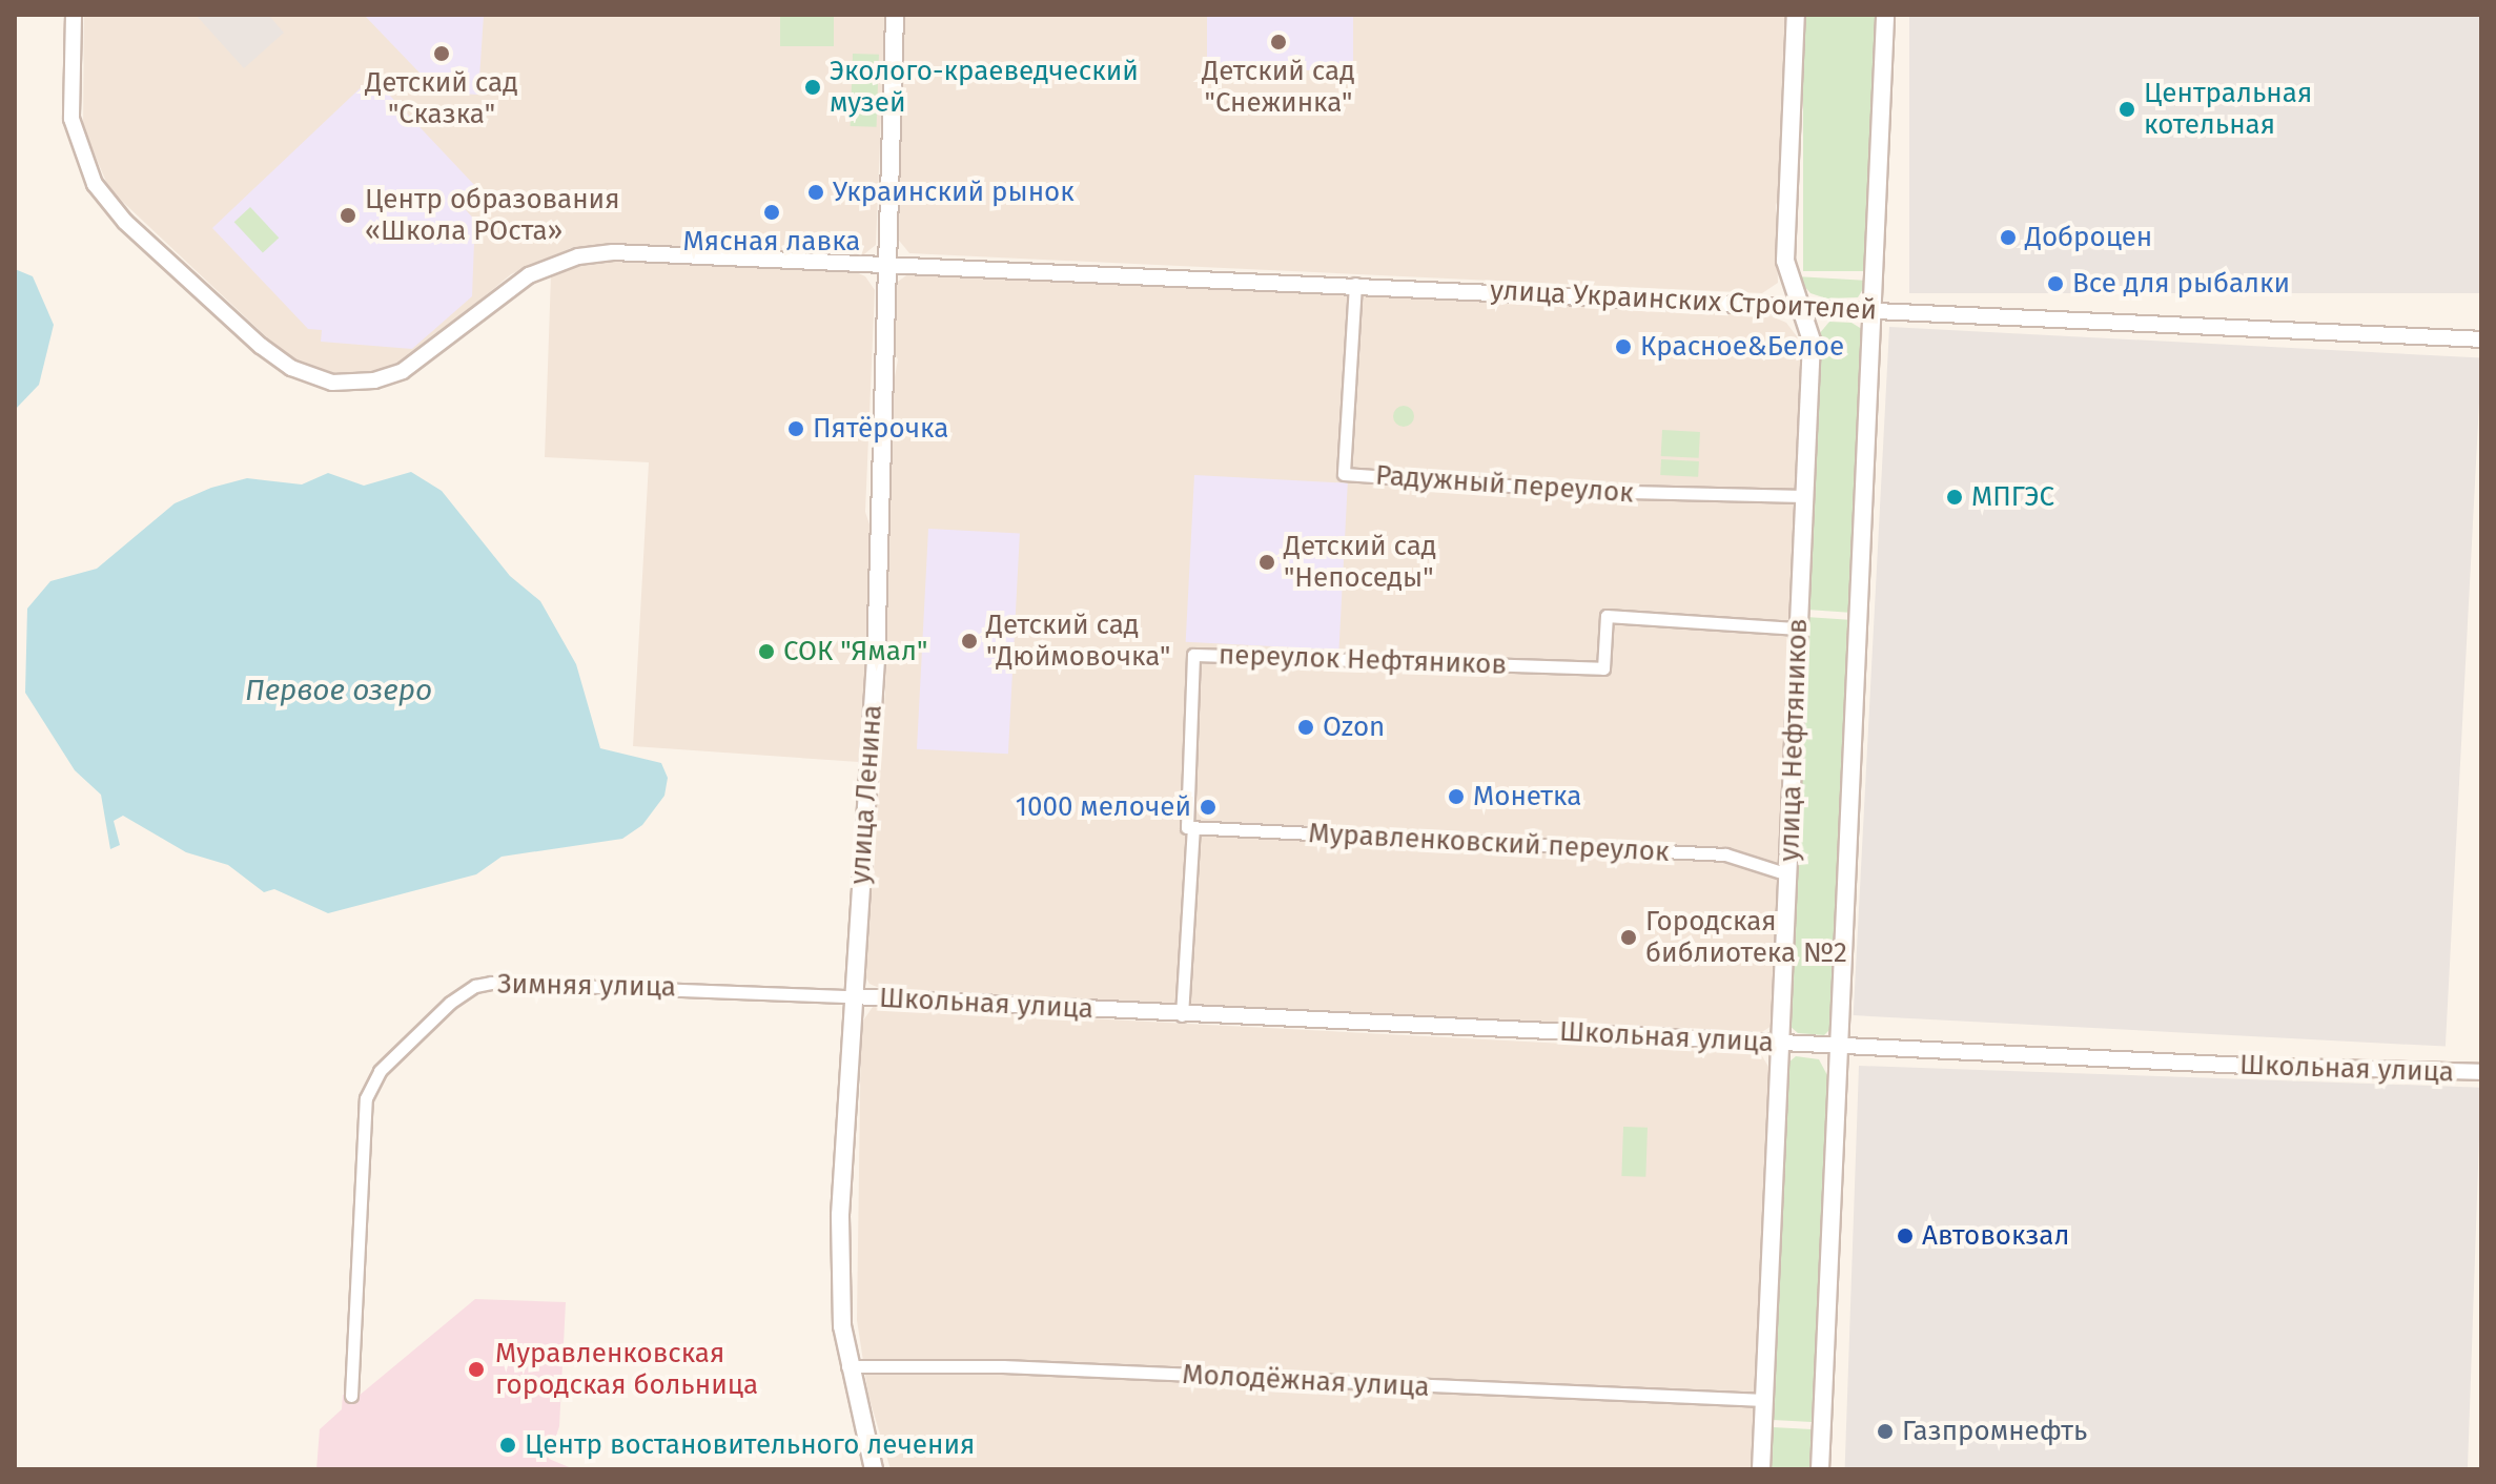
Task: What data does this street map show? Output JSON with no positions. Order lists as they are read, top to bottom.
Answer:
{
  "streets": {
    "main road": ["улица Нефтяников", "улица Ленина"],
    "street": [
      "улица Украинских Строителей",
      "Радужный переулок",
      "переулок Нефтяников",
      "Муравленковский переулок",
      "Зимняя улица",
      "Школьная улица",
      "Молодёжная улица"
    ]
  },
  "crossings": [
    ["улица Украинских Строителей", "Радужный переулок"],
    ["улица Украинских Строителей", "улица Нефтяников"],
    ["улица Украинских Строителей", "улица Ленина"],
    ["Радужный переулок", "улица Нефтяников"],
    ["переулок Нефтяников", "улица Нефтяников"],
    ["переулок Нефтяников", "Муравленковский переулок"],
    ["переулок Нефтяников", "Школьная улица"],
    ["улица Нефтяников", "Муравленковский переулок"],
    ["улица Нефтяников", "Школьная улица"],
    ["улица Нефтяников", "Молодёжная улица"],
    ["улица Ленина", "Зимняя улица"],
    ["улица Ленина", "Школьная улица"],
    ["улица Ленина", "Молодёжная улица"],
    ["Зимняя улица", "Школьная улица"]
  ],
  "water": ["Первое озеро"],
  "places": [
    "Детский сад \"Снежинка\"",
    "Детский сад \"Сказка\"",
    "Эколого-краеведческий музей",
    "Центральная котельная",
    "Украинский рынок",
    "Мясная лавка",
    "Центр образования «Школа РОста»",
    "Доброцен",
    "Все для рыбалки",
    "Красное&Белое",
    "Пятёрочка",
    "МПГЭС",
    "Детский сад \"Непоседы\"",
    "Детский сад \"Дюймовочка\"",
    "СОК \"Ямал\"",
    "Ozon",
    "Монетка",
    "1000 мелочей",
    "Городская библиотека №2",
    "Автовокзал",
    "Муравленковская городская больница",
    "Газпромнефть",
    "Центр востановительного лечения"
  ]
}
